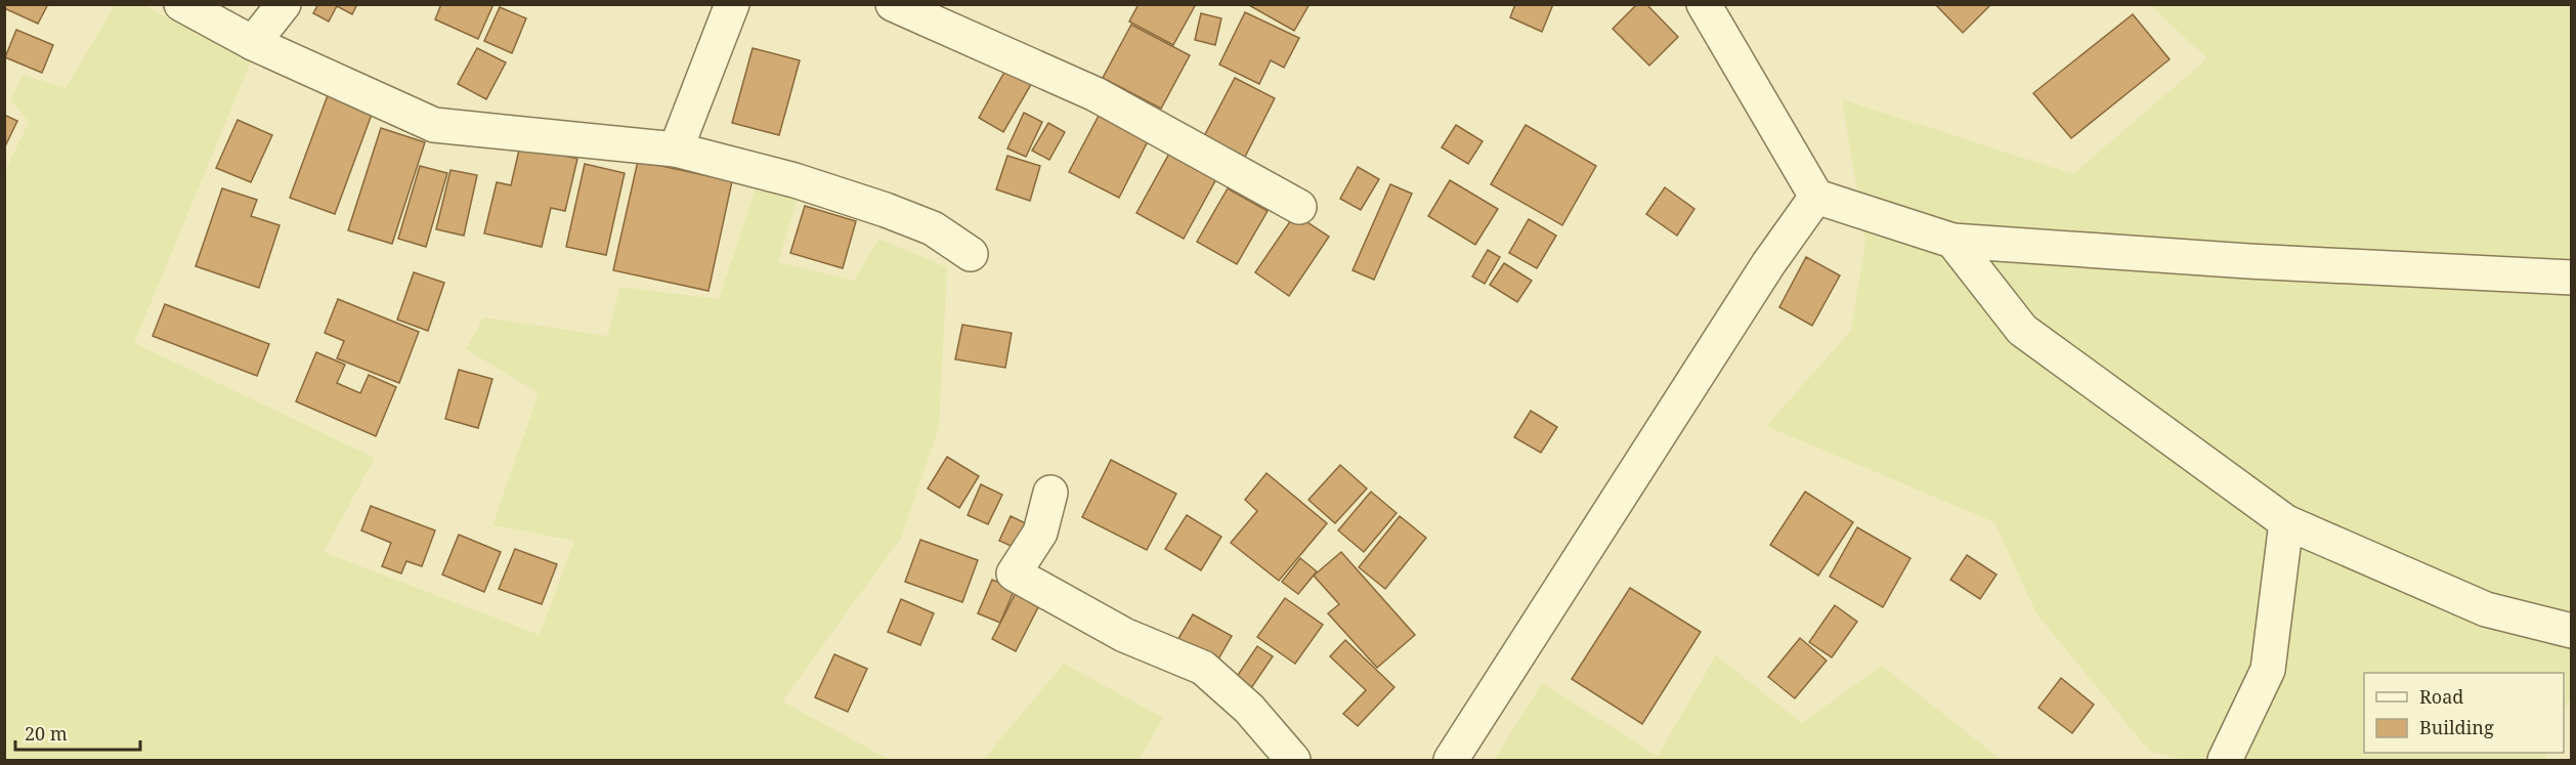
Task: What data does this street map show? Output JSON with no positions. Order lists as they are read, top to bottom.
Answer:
{
  "legend": ["Road", "Building"],
  "scale_bar": "20 m"
}
